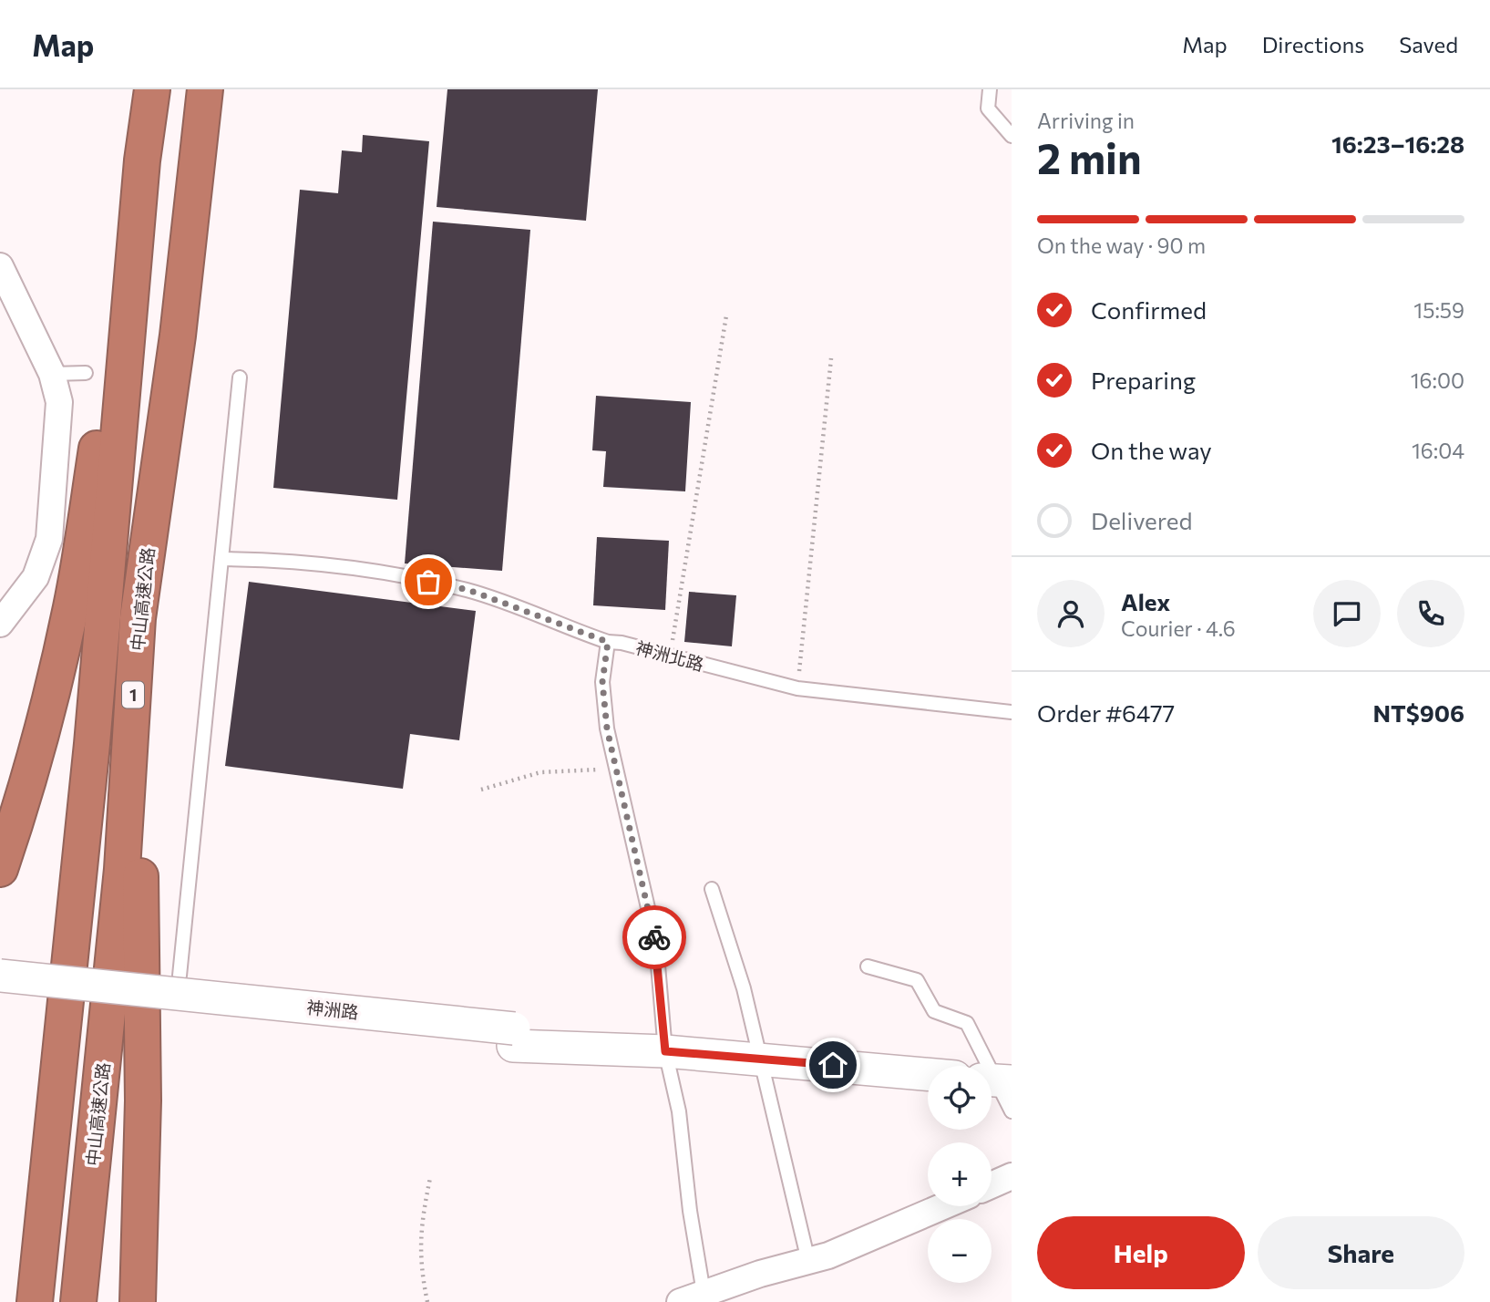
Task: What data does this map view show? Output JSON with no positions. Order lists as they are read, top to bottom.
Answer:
{
  "streets": {
    "highway": ["中山高速公路", "1"],
    "street": ["神洲路"],
    "lane": ["神洲北路"]
  },
  "page": {
    "header": "Map",
    "nav": ["Map", "Directions", "Saved"],
    "heading": ["2 min", "Arriving in", "16:23–16:28"],
    "panel": [
      "Alex",
      "Courier · 4.6",
      "Order #6477",
      "NT$906"
    ],
    "bar": "On the way · 90 m",
    "list": [
      ["Confirmed", "15:59"],
      ["Preparing", "16:00"],
      ["On the way", "16:04"],
      "Delivered"
    ],
    "map_buttons": ["+", "−"],
    "buttons": ["Help", "Share"]
  }
}
